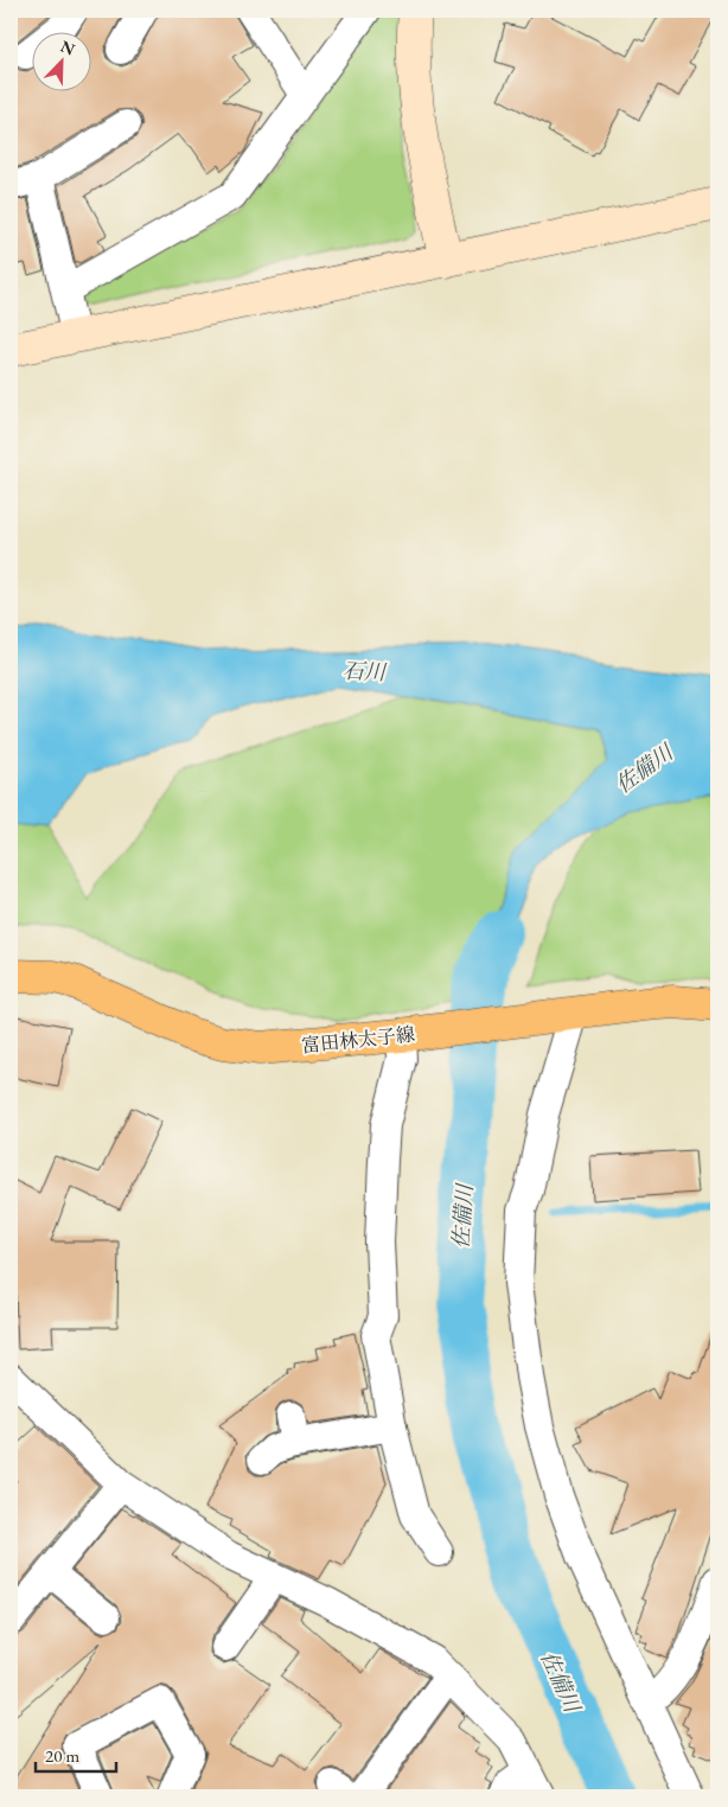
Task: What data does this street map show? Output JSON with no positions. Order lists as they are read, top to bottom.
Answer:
{
  "streets": {
    "main road": ["富田林太子線"]
  },
  "water": ["石川", "佐備川"],
  "scale_bar": "20 m",
  "north": "top right"
}
